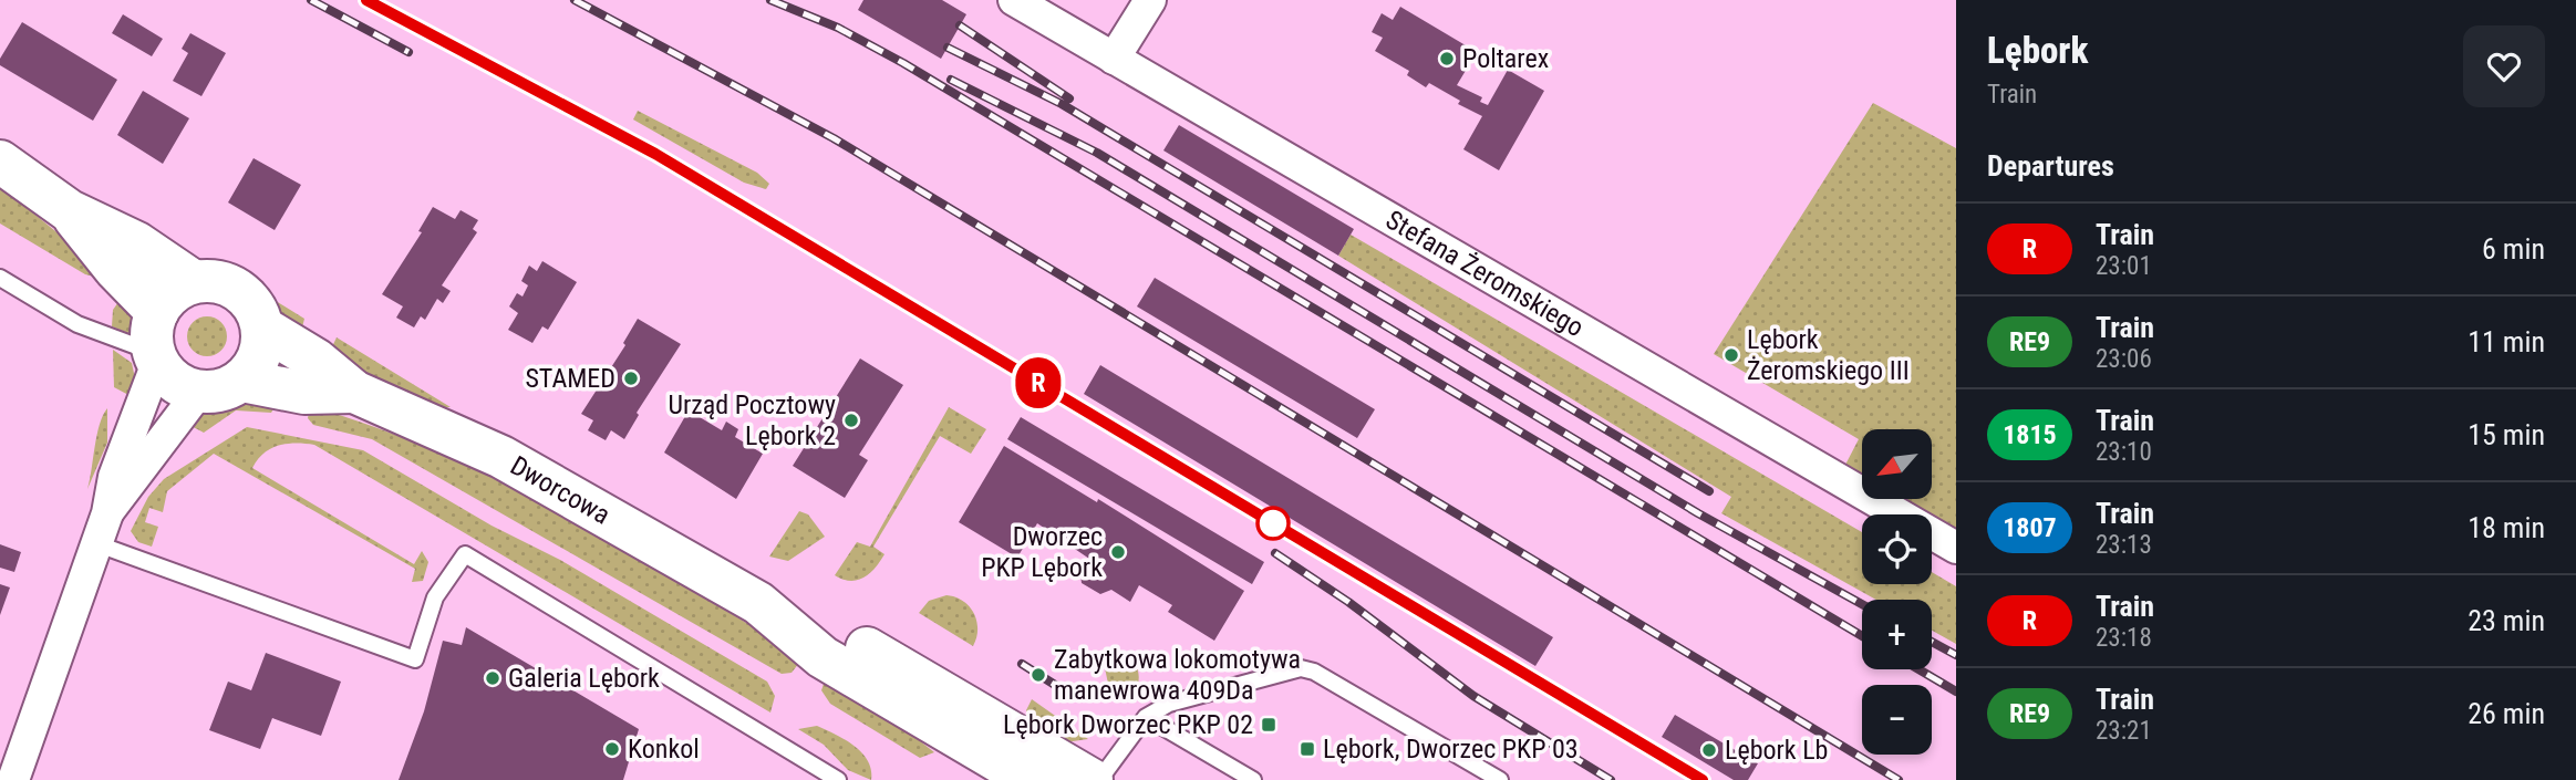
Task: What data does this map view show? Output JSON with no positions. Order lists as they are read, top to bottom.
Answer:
{
  "streets": {
    "street": ["Stefana Żeromskiego", "Dworcowa"]
  },
  "places": {
    "other": [
      "Poltarex",
      "Lębork Żeromskiego III",
      "STAMED",
      "Urząd Pocztowy Lębork 2",
      "Dworzec PKP Lębork",
      "Zabytkowa lokomotywa manewrowa 409Da",
      "Galeria Lębork",
      "Konkol",
      "Lębork Lb"
    ],
    "transit": ["Lębork Dworzec PKP 02", "Lębork, Dworzec PKP 03"]
  },
  "north": "bottom left",
  "page": {
    "on_map": "R",
    "heading": [
      ["Lębork", "Train"],
      "Departures"
    ],
    "list": [
      {
        "mark": "R",
        "name": "Train",
        "note": "23:01",
        "value": "6 min"
      },
      {
        "mark": "RE9",
        "name": "Train",
        "note": "23:06",
        "value": "11 min"
      },
      {
        "mark": "1815",
        "name": "Train",
        "note": "23:10",
        "value": "15 min"
      },
      {
        "mark": "1807",
        "name": "Train",
        "note": "23:13",
        "value": "18 min"
      },
      {
        "mark": "R",
        "name": "Train",
        "note": "23:18",
        "value": "23 min"
      },
      {
        "mark": "RE9",
        "name": "Train",
        "note": "23:21",
        "value": "26 min"
      }
    ],
    "map_buttons": ["+", "−"]
  }
}
